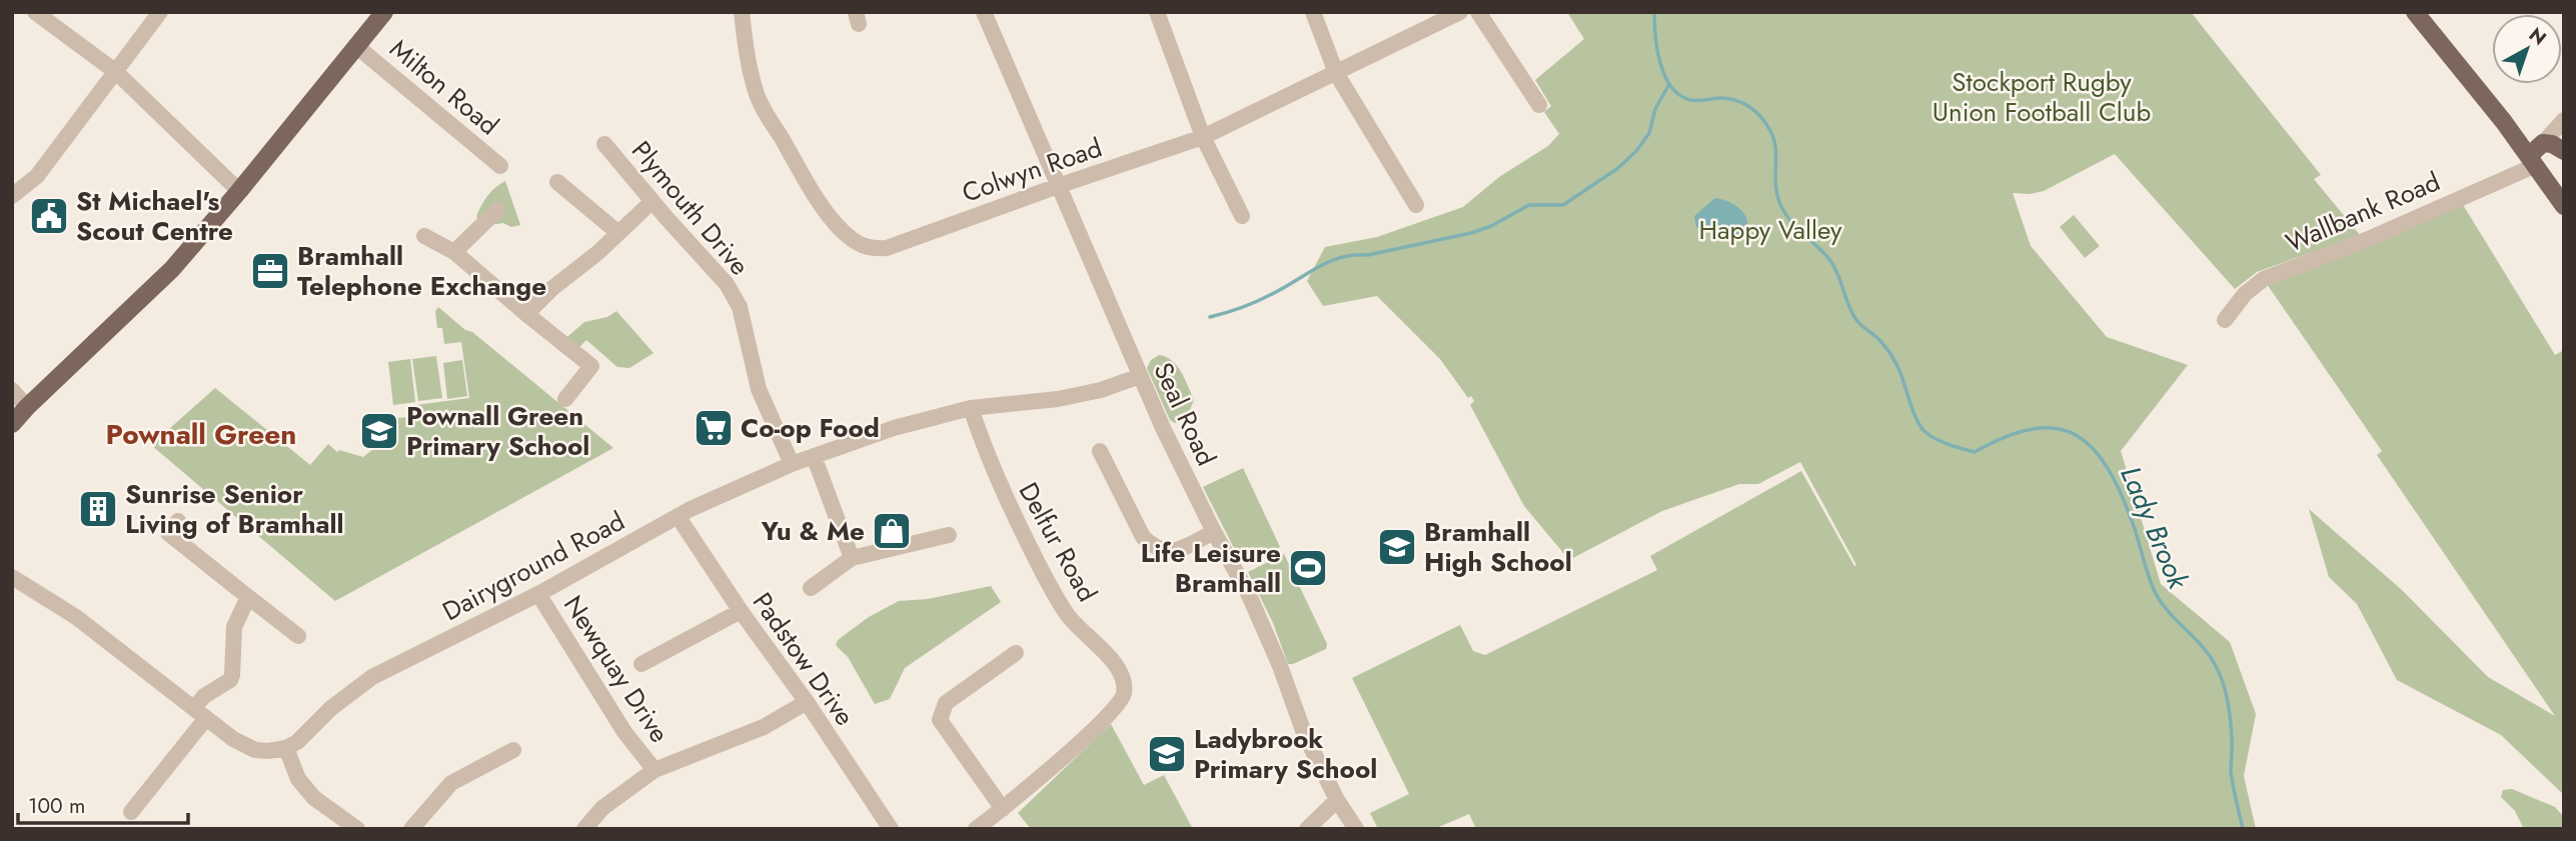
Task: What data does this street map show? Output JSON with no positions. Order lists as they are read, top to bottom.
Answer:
{
  "streets": {
    "street": [
      "Milton Road",
      "Colwyn Road",
      "Plymouth Drive",
      "Wallbank Road",
      "Seal Road",
      "Delfur Road",
      "Dairyground Road",
      "Padstow Drive",
      "Newquay Drive"
    ]
  },
  "crossings": [
    ["Colwyn Road", "Seal Road"],
    ["Plymouth Drive", "Dairyground Road"],
    ["Seal Road", "Dairyground Road"],
    ["Delfur Road", "Dairyground Road"],
    ["Dairyground Road", "Padstow Drive"],
    ["Dairyground Road", "Newquay Drive"]
  ],
  "districts": ["Pownall Green"],
  "water": ["Lady Brook"],
  "parks": ["Stockport Rugby Union Football Club", "Happy Valley"],
  "places": {
    "public building": ["St Michael's Scout Centre"],
    "office": ["Bramhall Telephone Exchange"],
    "supermarket": ["Co-op Food"],
    "school or university": ["Pownall Green Primary School", "Bramhall High School", "Ladybrook Primary School"],
    "building": ["Sunrise Senior Living of Bramhall"],
    "shop": ["Yu & Me"],
    "sports": ["Life Leisure Bramhall"]
  },
  "scale_bar": "100 m",
  "north": "top right"
}
